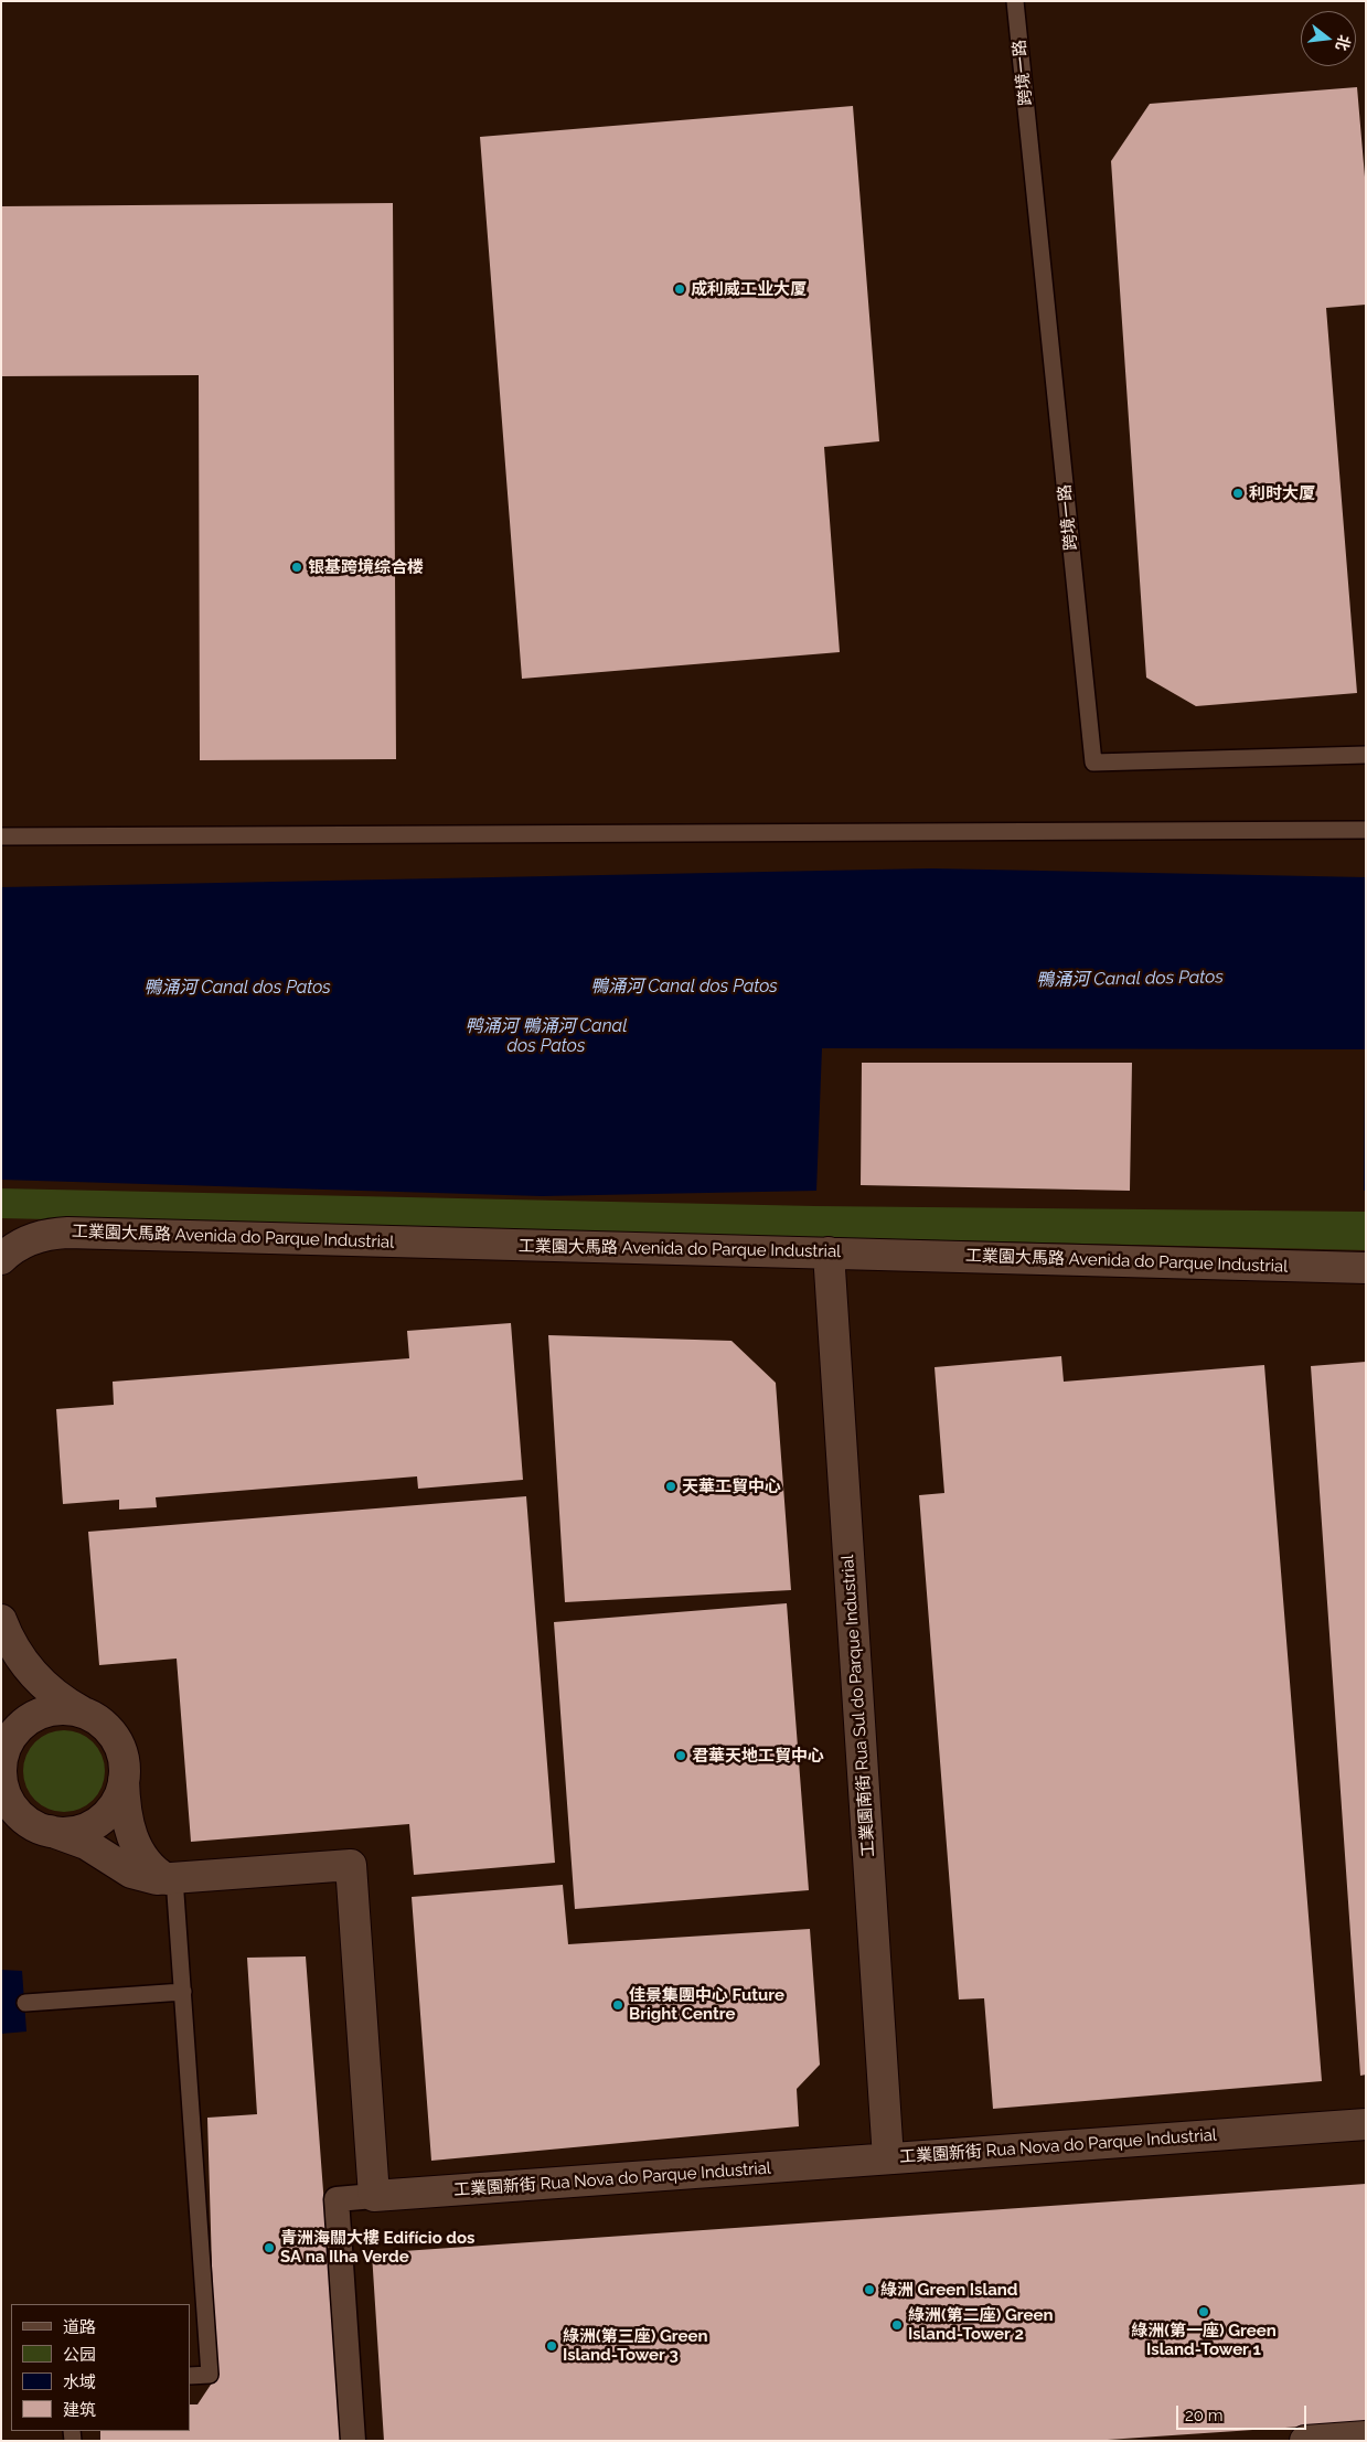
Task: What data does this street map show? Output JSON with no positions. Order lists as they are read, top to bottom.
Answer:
{
  "streets": {
    "street": ["工業園大馬路 Avenida do Parque Industrial", "工業園南街 Rua Sul do Parque Industrial", "工業園新街 Rua Nova do Parque Industrial"],
    "lane": ["跨境一路"]
  },
  "crossings": [
    ["工業園大馬路 Avenida do Parque Industrial", "工業園南街 Rua Sul do Parque Industrial"],
    ["工業園南街 Rua Sul do Parque Industrial", "工業園新街 Rua Nova do Parque Industrial"]
  ],
  "water": ["鴨涌河 Canal dos Patos", "鸭涌河 鴨涌河 Canal dos Patos"],
  "places": [
    "成利威工业大厦",
    "利时大厦",
    "银基跨境综合楼",
    "天華工貿中心",
    "君華天地工貿中心",
    "佳景集團中心 Future Bright Centre",
    "青洲海關大樓 Edifício dos SA na Ilha Verde",
    "綠洲 Green Island",
    "綠洲(第一座) Green Island-Tower 1",
    "綠洲(第二座) Green Island-Tower 2",
    "綠洲(第三座) Green Island-Tower 3"
  ],
  "legend": [
    "道路",
    "公园",
    "水域",
    "建筑"
  ],
  "scale_bar": "20 m",
  "north": "right"
}
